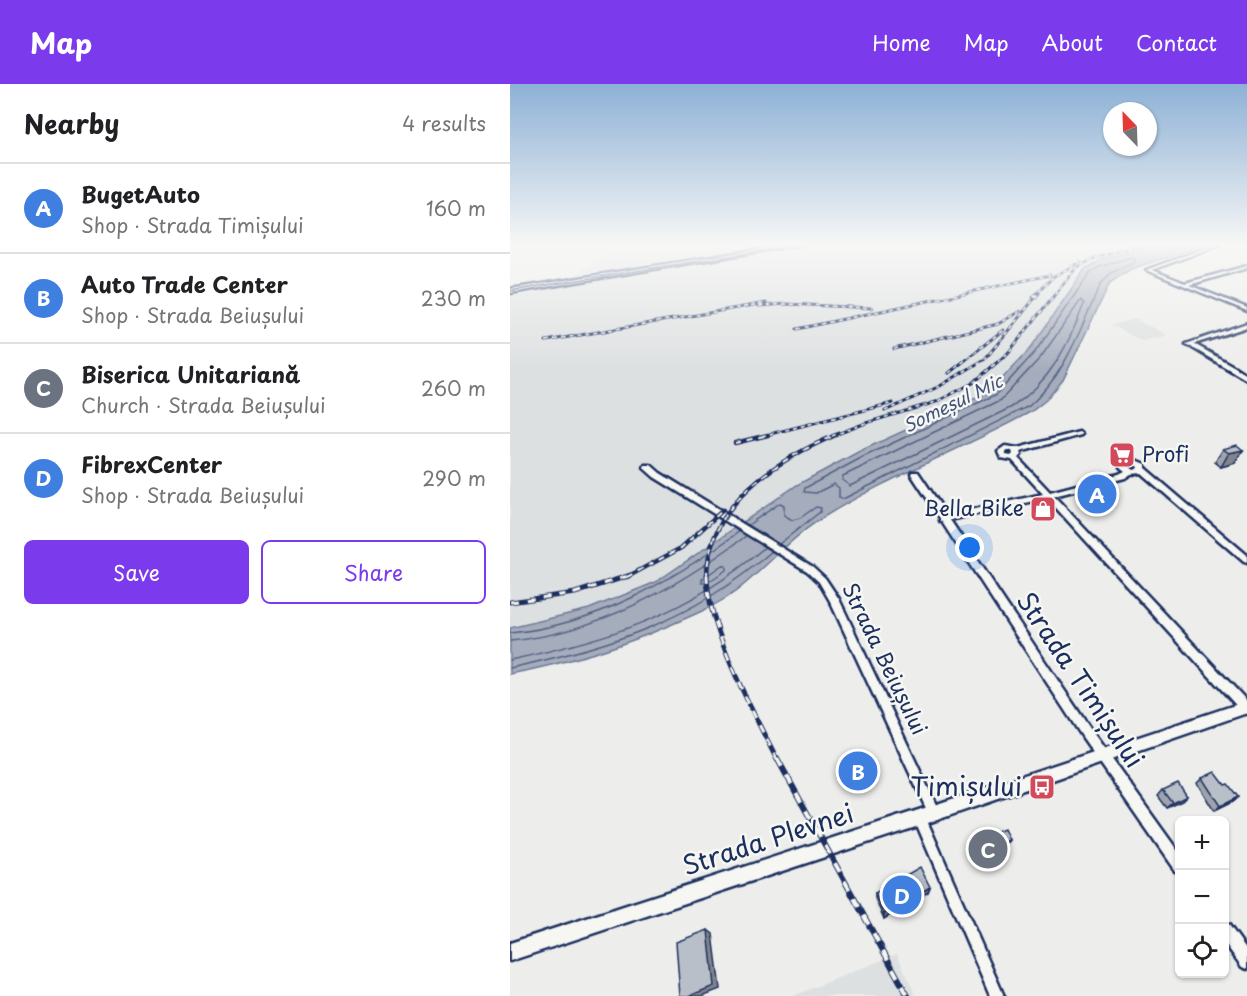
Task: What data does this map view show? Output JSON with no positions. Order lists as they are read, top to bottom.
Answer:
{
  "streets": {
    "main road": ["Strada Plevnei"],
    "street": ["Strada Beiușului", "Strada Timișului"]
  },
  "crossings": [
    ["Strada Beiușului", "Strada Plevnei"],
    ["Strada Timișului", "Strada Plevnei"]
  ],
  "water": ["Someșul Mic"],
  "places": {
    "supermarket": ["Profi"],
    "shop": ["Bella Bike"],
    "bus stop": ["Timișului"]
  },
  "north": "top left",
  "page": {
    "header": "Map",
    "nav": [
      "Home",
      "Map",
      "About",
      "Contact"
    ],
    "heading": ["Nearby", "4 results"],
    "list": [
      {
        "mark": "A",
        "name": "BugetAuto",
        "note": "Shop · Strada Timișului",
        "value": "160 m"
      },
      {
        "mark": "B",
        "name": "Auto Trade Center",
        "note": "Shop · Strada Beiușului",
        "value": "230 m"
      },
      {
        "mark": "C",
        "name": "Biserica Unitariană",
        "note": "Church · Strada Beiușului",
        "value": "260 m"
      },
      {
        "mark": "D",
        "name": "FibrexCenter",
        "note": "Shop · Strada Beiușului",
        "value": "290 m"
      }
    ],
    "pins": [
      "A",
      "B",
      "C",
      "D"
    ],
    "buttons": ["Save", "Share"],
    "map_buttons": ["+", "−"]
  }
}
